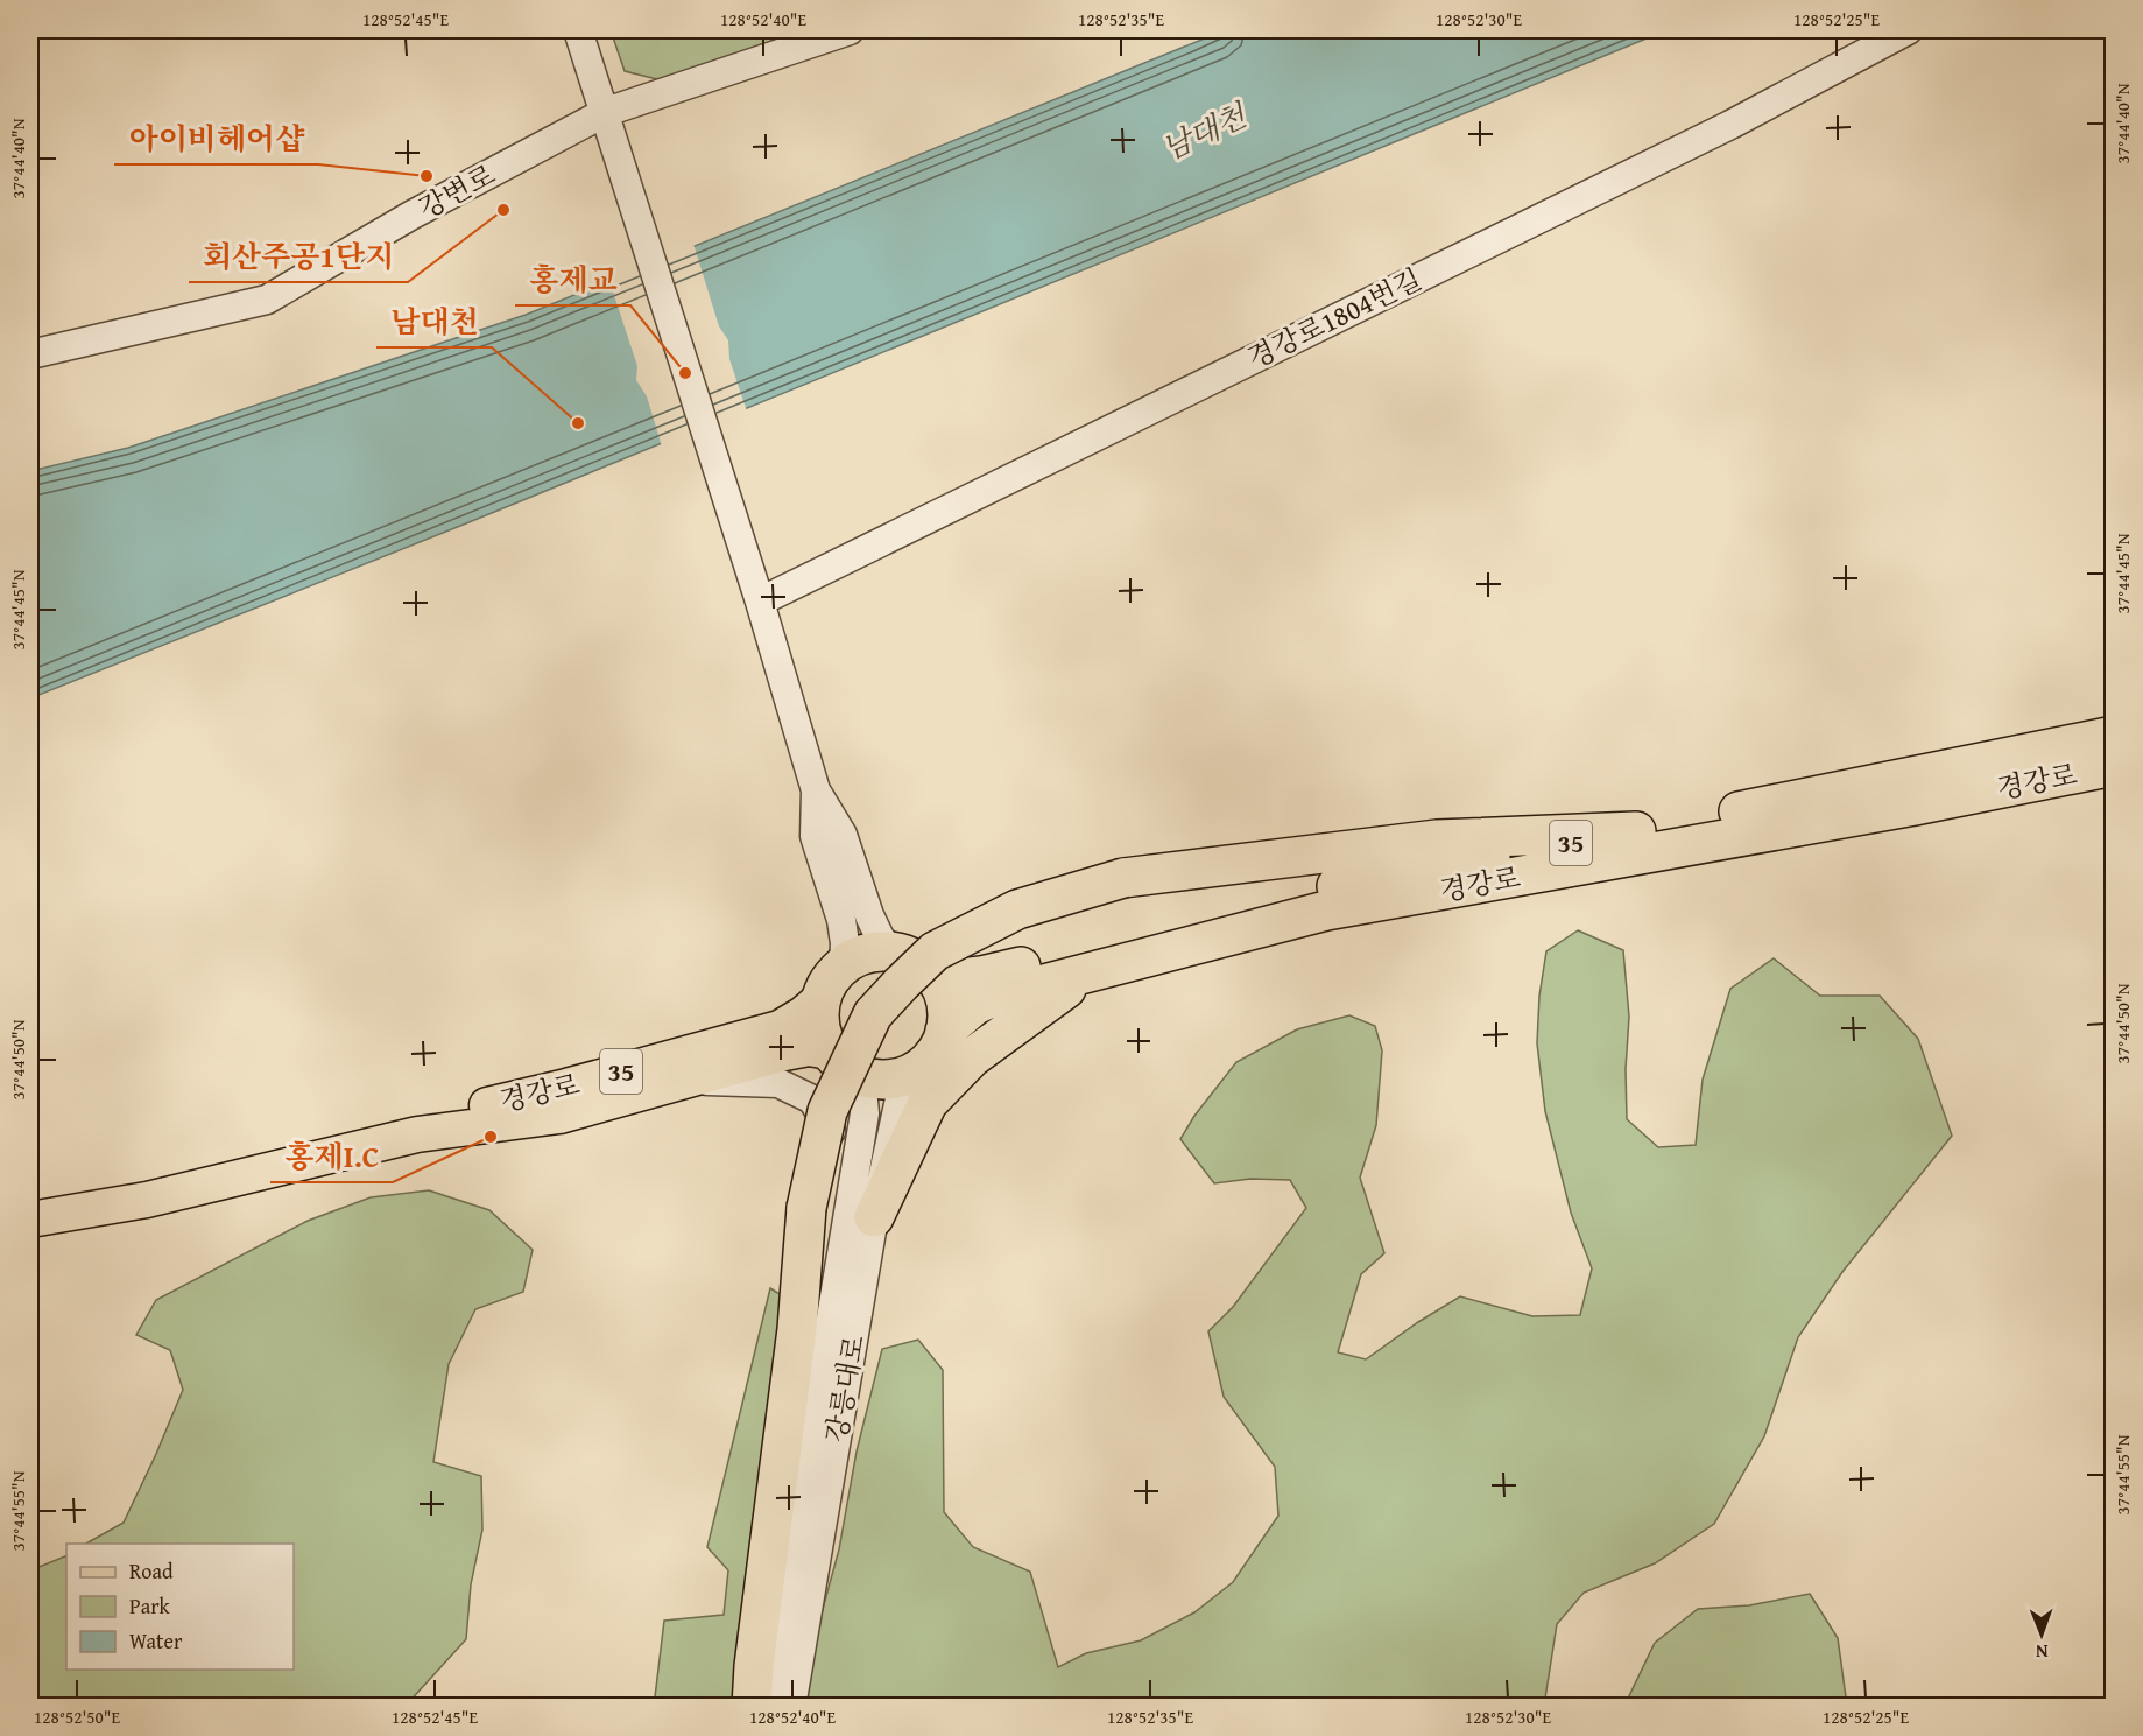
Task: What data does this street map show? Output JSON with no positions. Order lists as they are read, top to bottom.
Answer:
{
  "streets": {
    "highway": ["경강로", "35"],
    "street": ["강변로", "경강로1804번길", "강릉대로"]
  },
  "crossings": [
    ["경강로", "35"],
    ["경강로", "강릉대로"],
    ["35", "강릉대로"]
  ],
  "water": ["남대천"],
  "places": [
    "아이비헤어샵",
    "회산주공1단지",
    "홍제교",
    "남대천",
    "홍제I.C"
  ],
  "legend": ["Road", "Park", "Water"],
  "north": "bottom",
  "coordinates": [
    "128°52'45\"E",
    "128°52'40\"E",
    "128°52'35\"E",
    "128°52'30\"E",
    "128°52'25\"E",
    "37°44'40\"N",
    "37°44'45\"N",
    "37°44'50\"N",
    "37°44'55\"N",
    "128°52'50\"E"
  ]
}
